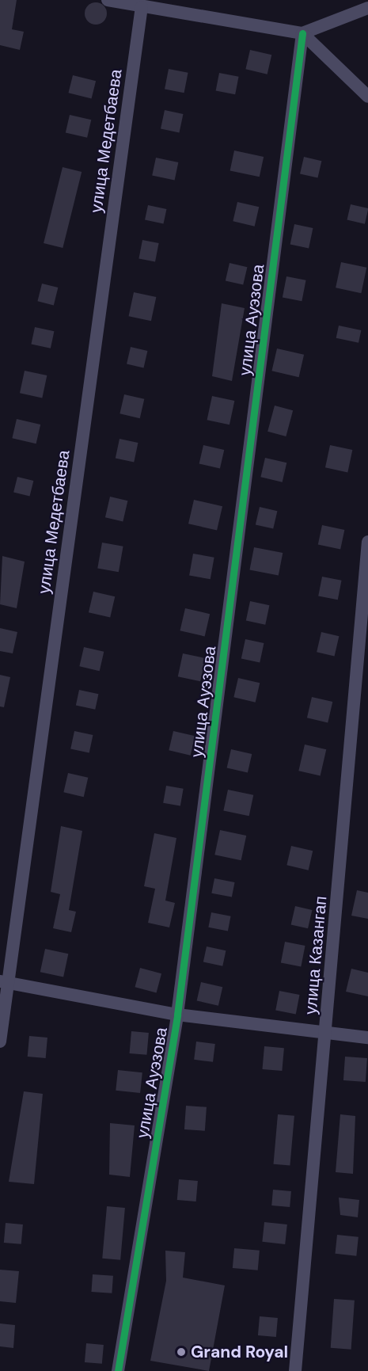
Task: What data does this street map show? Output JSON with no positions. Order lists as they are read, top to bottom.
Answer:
{
  "streets": {
    "street": ["улица Медетбаева", "улица Ауэзова", "улица Казангап"]
  },
  "places": ["Grand Royal"]
}
